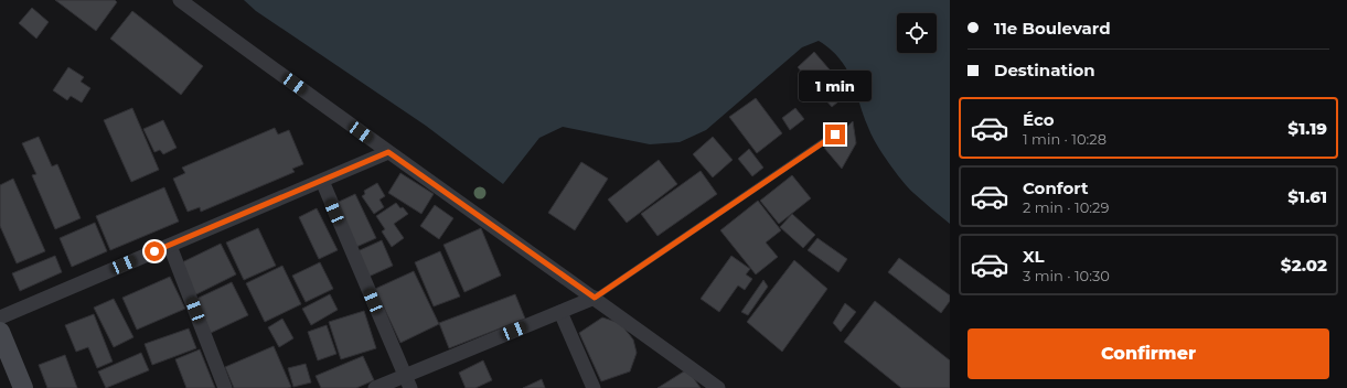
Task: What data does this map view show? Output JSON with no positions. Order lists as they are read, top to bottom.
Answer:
{
  "page": {
    "banner": ["11e Boulevard", "Destination"],
    "bubble": "1 min",
    "list": [
      {
        "name": "Éco",
        "note": "1 min · 10:28",
        "value": "$1.19"
      },
      {
        "name": "Confort",
        "note": "2 min · 10:29",
        "value": "$1.61"
      },
      {
        "name": "XL",
        "note": "3 min · 10:30",
        "value": "$2.02"
      }
    ],
    "buttons": "Confirmer"
  }
}
